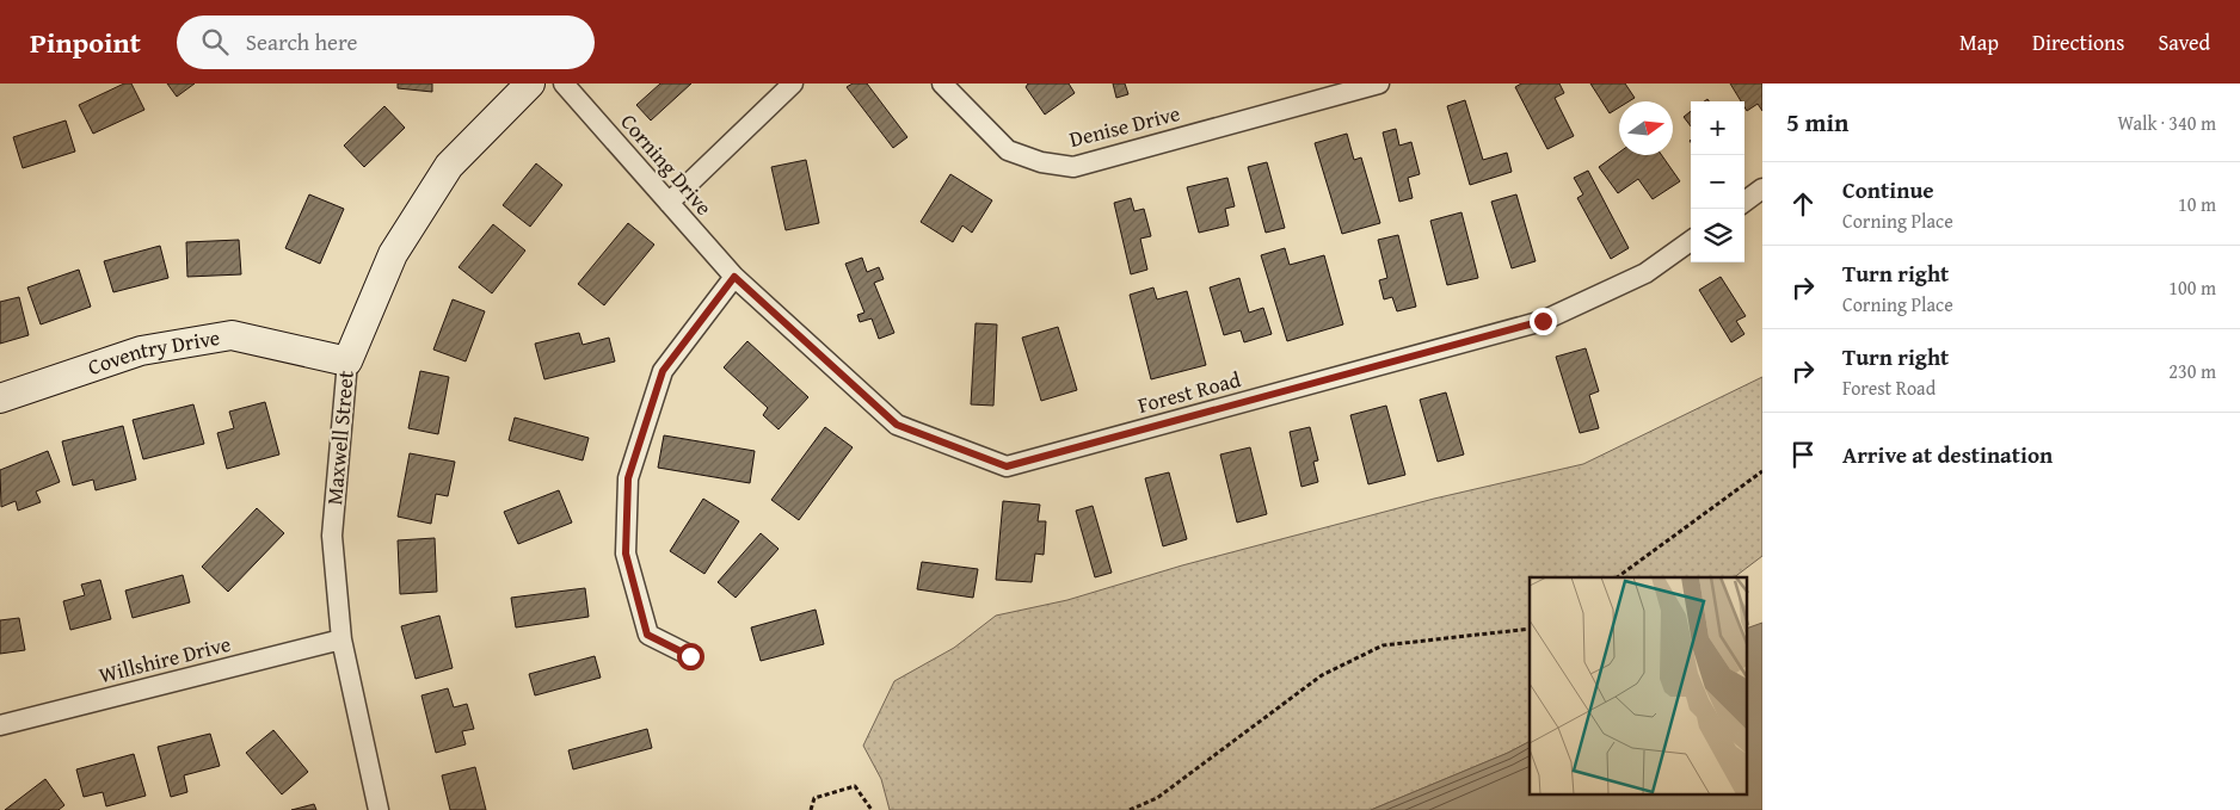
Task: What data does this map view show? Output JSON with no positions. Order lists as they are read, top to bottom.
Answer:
{
  "streets": {
    "street": [
      "Denise Drive",
      "Corning Drive",
      "Coventry Drive",
      "Forest Road",
      "Maxwell Street",
      "Willshire Drive"
    ]
  },
  "crossings": [
    ["Corning Drive", "Forest Road"],
    ["Coventry Drive", "Maxwell Street"],
    ["Maxwell Street", "Willshire Drive"]
  ],
  "north": "right",
  "page": {
    "header": "Pinpoint",
    "search": "Search here",
    "nav": ["Map", "Directions", "Saved"],
    "heading": ["5 min", "Walk · 340 m"],
    "map_buttons": ["+", "−"],
    "list": [
      ["Continue", "Corning Place", "10 m"],
      ["Turn right", "Corning Place", "100 m"],
      ["Turn right", "Forest Road", "230 m"],
      "Arrive at destination"
    ]
  }
}
